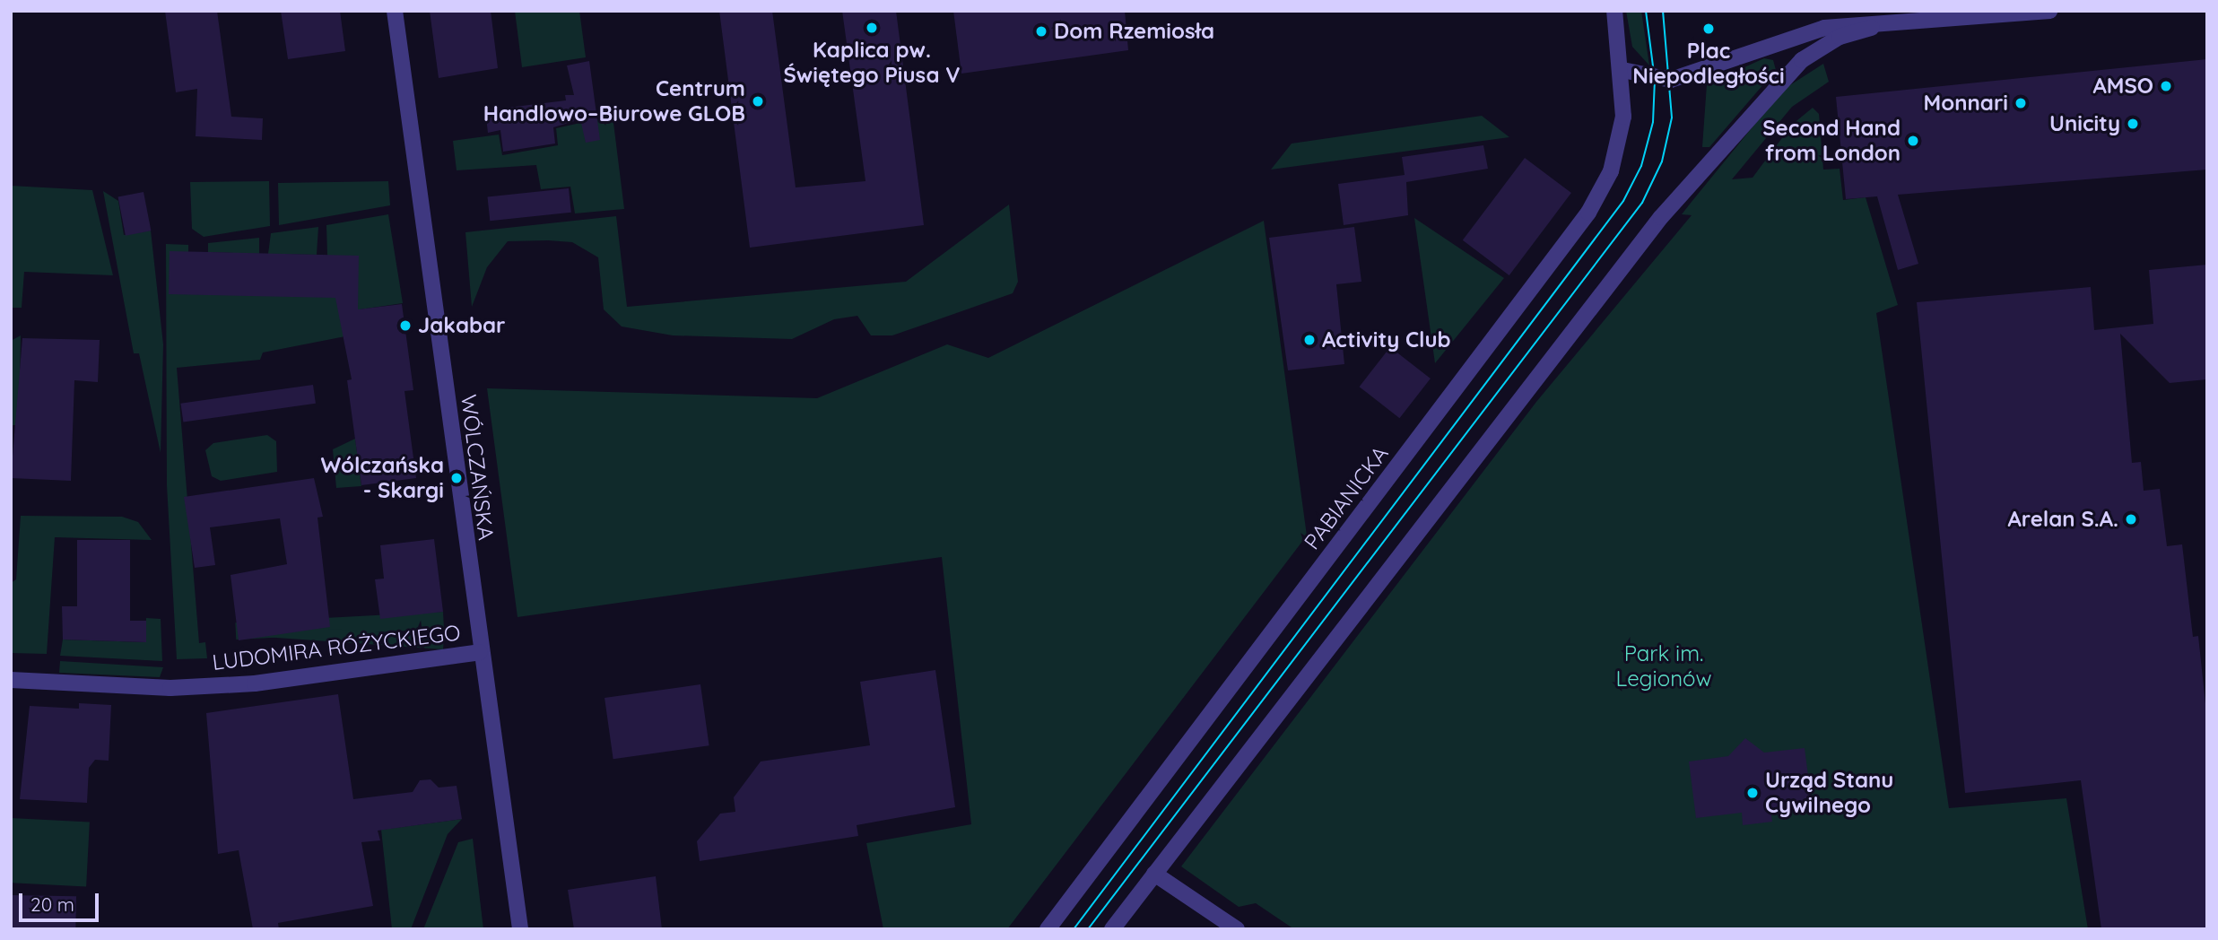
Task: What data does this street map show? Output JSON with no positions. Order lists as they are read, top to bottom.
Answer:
{
  "streets": {
    "street": ["WÓLCZAŃSKA", "PABIANICKA", "LUDOMIRA RÓŻYCKIEGO"]
  },
  "crossings": [
    ["WÓLCZAŃSKA", "LUDOMIRA RÓŻYCKIEGO"]
  ],
  "parks": ["Park im. Legionów"],
  "places": [
    "Kaplica pw. Świętego Piusa V",
    "Plac Niepodległości",
    "Dom Rzemiosła",
    "AMSO",
    "Centrum Handlowo–Biurowe GLOB",
    "Monnari",
    "Unicity",
    "Second Hand from London",
    "Jakabar",
    "Activity Club",
    "Wólczańska - Skargi",
    "Arelan S.A.",
    "Urząd Stanu Cywilnego"
  ],
  "scale_bar": "20 m"
}
